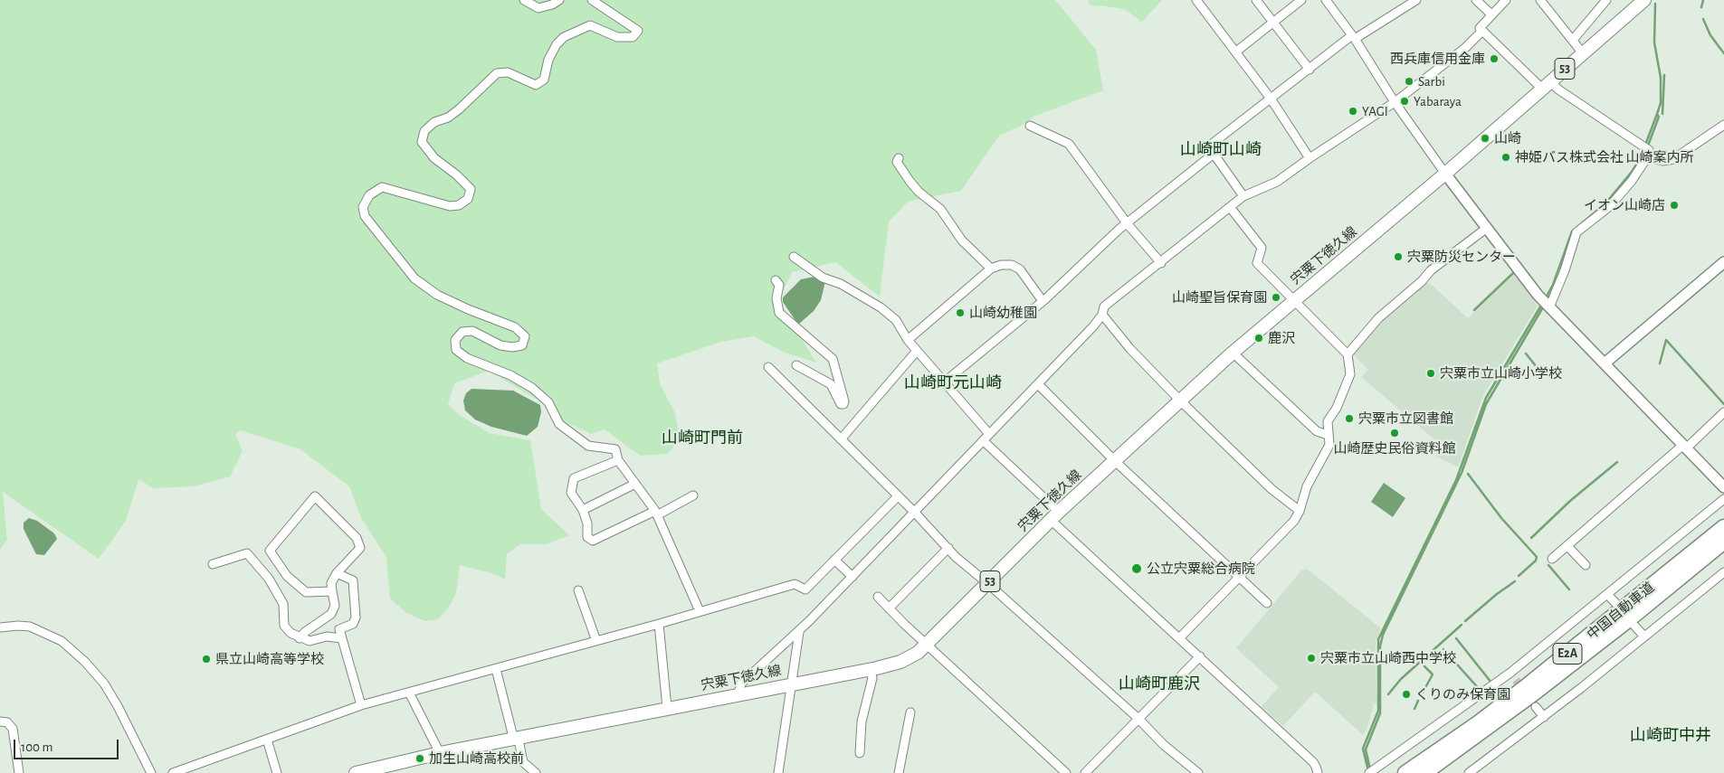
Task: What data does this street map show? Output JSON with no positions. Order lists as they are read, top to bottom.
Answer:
{
  "streets": {
    "highway": ["中国自動車道", "E2A"],
    "main road": ["53", "宍粟下徳久線"]
  },
  "districts": [
    "山崎町山崎",
    "山崎町元山崎",
    "山崎町門前",
    "山崎町鹿沢",
    "山崎町中井"
  ],
  "places": [
    "西兵庫信用金庫",
    "Sarbi",
    "Yabaraya",
    "YAGI",
    "山崎",
    "神姫バス株式会社 山崎案内所",
    "イオン山崎店",
    "宍粟防災センター",
    "山崎聖旨保育園",
    "山崎幼稚園",
    "鹿沢",
    "宍粟市立山崎小学校",
    "宍粟市立図書館",
    "山崎歴史民俗資料館",
    "公立宍粟総合病院",
    "宍粟市立山崎西中学校",
    "県立山崎高等学校",
    "くりのみ保育園",
    "加生山崎高校前"
  ],
  "scale_bar": "100 m"
}
